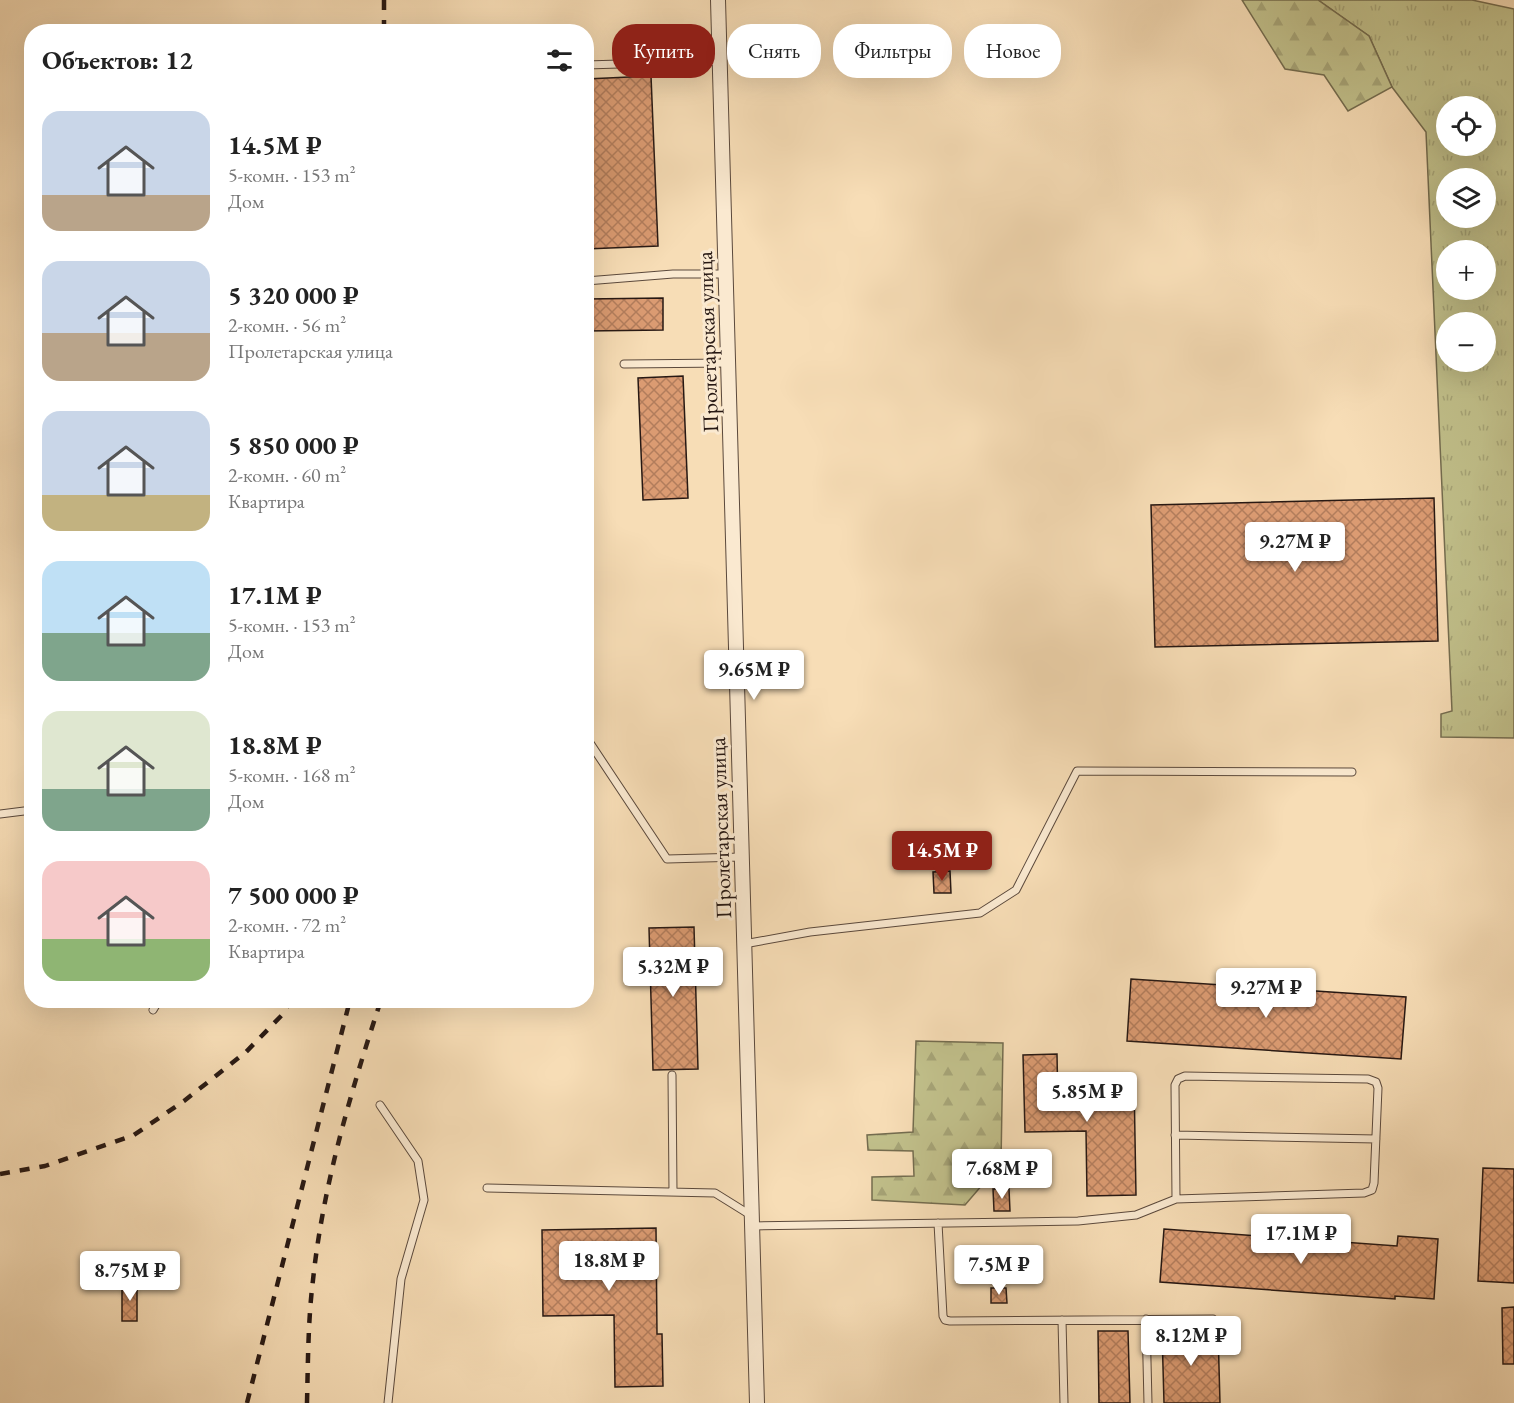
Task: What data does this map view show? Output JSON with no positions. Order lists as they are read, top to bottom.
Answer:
{
  "streets": {
    "street": ["Пролетарская улица"]
  },
  "page": {
    "chip": [
      "Купить",
      "Снять",
      "Фильтры",
      "Новое"
    ],
    "heading": "Объектов: 12",
    "map_buttons": ["+", "−"],
    "list": [
      {
        "name": "14.5M ₽",
        "note": "5-комн. · 153 m² · Дом"
      },
      {
        "name": "5 320 000 ₽",
        "note": "2-комн. · 56 m² · Пролетарская улица"
      },
      {
        "name": "5 850 000 ₽",
        "note": "2-комн. · 60 m² · Квартира"
      },
      {
        "name": "17.1M ₽",
        "note": "5-комн. · 153 m² · Дом"
      },
      {
        "name": "18.8M ₽",
        "note": "5-комн. · 168 m² · Дом"
      },
      {
        "name": "7 500 000 ₽",
        "note": "2-комн. · 72 m² · Квартира"
      }
    ],
    "price": [
      "9.27M ₽",
      "9.65M ₽",
      "14.5M ₽",
      "5.32M ₽",
      "9.27M ₽",
      "5.85M ₽",
      "7.68M ₽",
      "17.1M ₽",
      "18.8M ₽",
      "7.5M ₽",
      "8.75M ₽",
      "8.12M ₽"
    ]
  }
}
